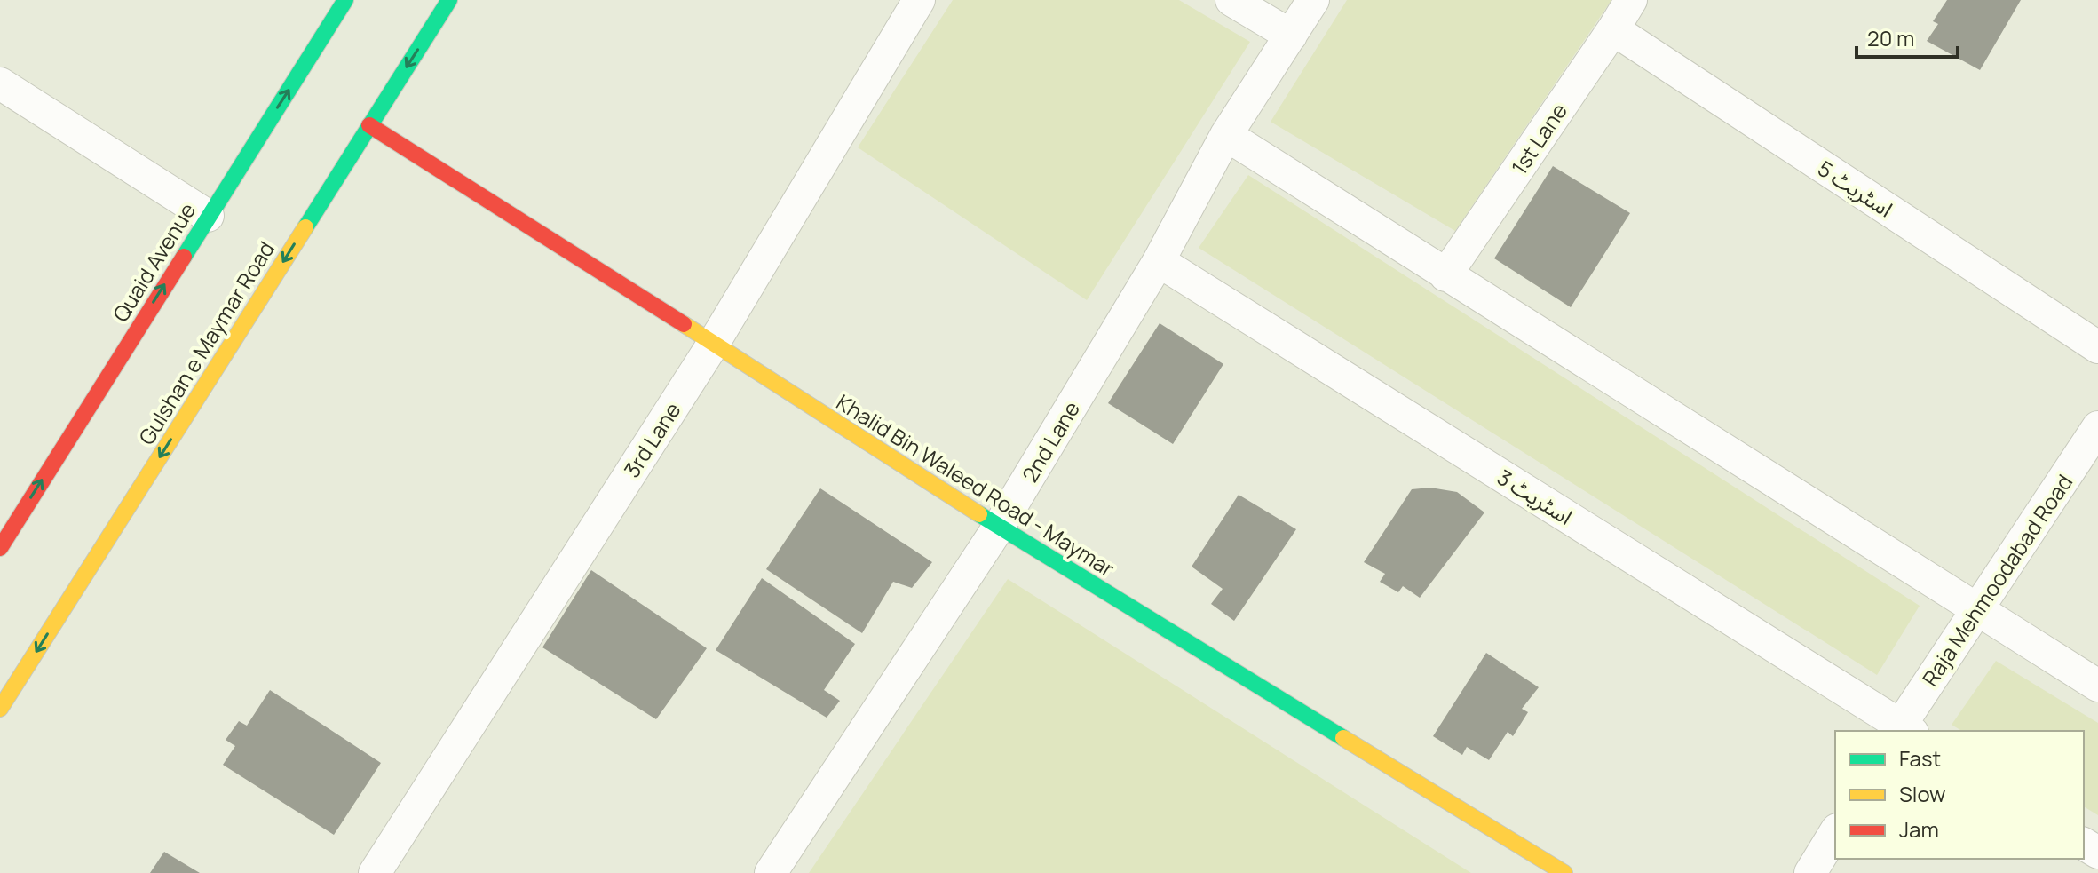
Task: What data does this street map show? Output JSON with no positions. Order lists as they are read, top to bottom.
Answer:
{
  "streets": {
    "main road": ["Quaid Avenue", "Gulshan e Maymar Road", "Khalid Bin Waleed Road - Maymar"],
    "street": [
      "1st Lane",
      "اسٹریٹ 5",
      "3rd Lane",
      "2nd Lane",
      "اسٹریٹ 3",
      "Raja Mehmoodabad Road"
    ]
  },
  "crossings": [
    ["1st Lane", "اسٹریٹ 5"],
    ["Gulshan e Maymar Road", "Khalid Bin Waleed Road - Maymar"],
    ["3rd Lane", "Khalid Bin Waleed Road - Maymar"],
    ["2nd Lane", "Khalid Bin Waleed Road - Maymar"],
    ["2nd Lane", "اسٹریٹ 3"],
    ["اسٹریٹ 3", "Raja Mehmoodabad Road"]
  ],
  "one_way": ["Quaid Avenue", "Gulshan e Maymar Road"],
  "legend": ["Fast", "Slow", "Jam"],
  "scale_bar": "20 m"
}
